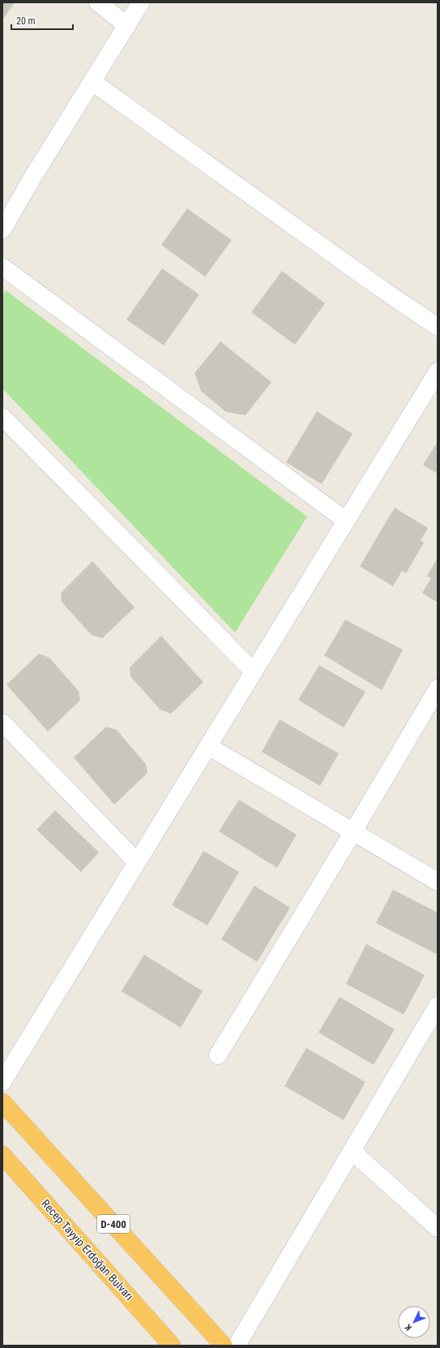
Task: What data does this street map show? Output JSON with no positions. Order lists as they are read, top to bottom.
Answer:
{
  "streets": {
    "highway": ["D-400", "Recep Tayyip Erdoğan Bulvarı"]
  },
  "scale_bar": "20 m",
  "north": "bottom left"
}
